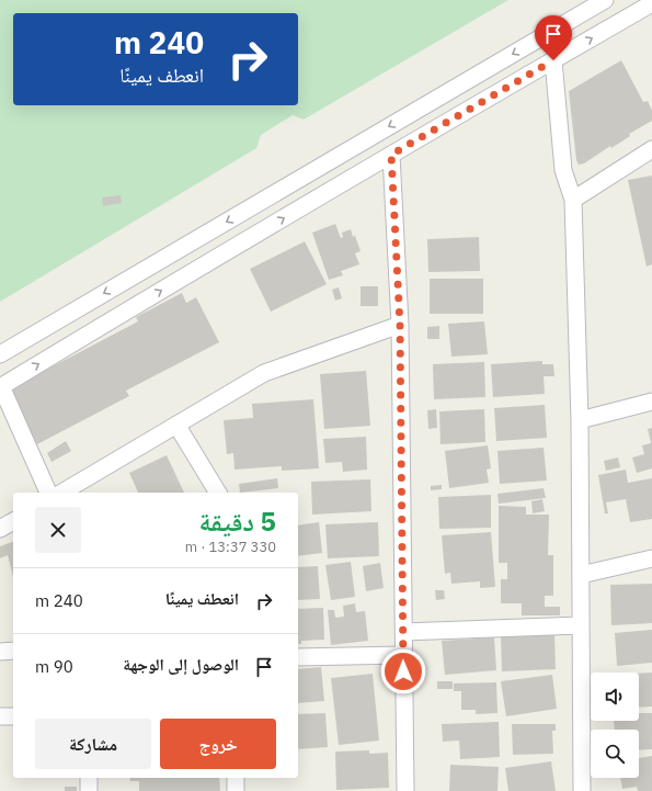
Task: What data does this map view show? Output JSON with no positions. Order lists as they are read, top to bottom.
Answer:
{
  "page": {
    "turn": ["240 m", "انعطف يمينًا"],
    "heading": ["5 دقيقة", "330 m · 13:37"],
    "list": [
      {
        "name": "انعطف يمينًا",
        "value": "240 m"
      },
      {
        "name": "الوصول إلى الوجهة",
        "value": "90 m"
      }
    ],
    "buttons": ["خروج", "مشاركة"]
  }
}
